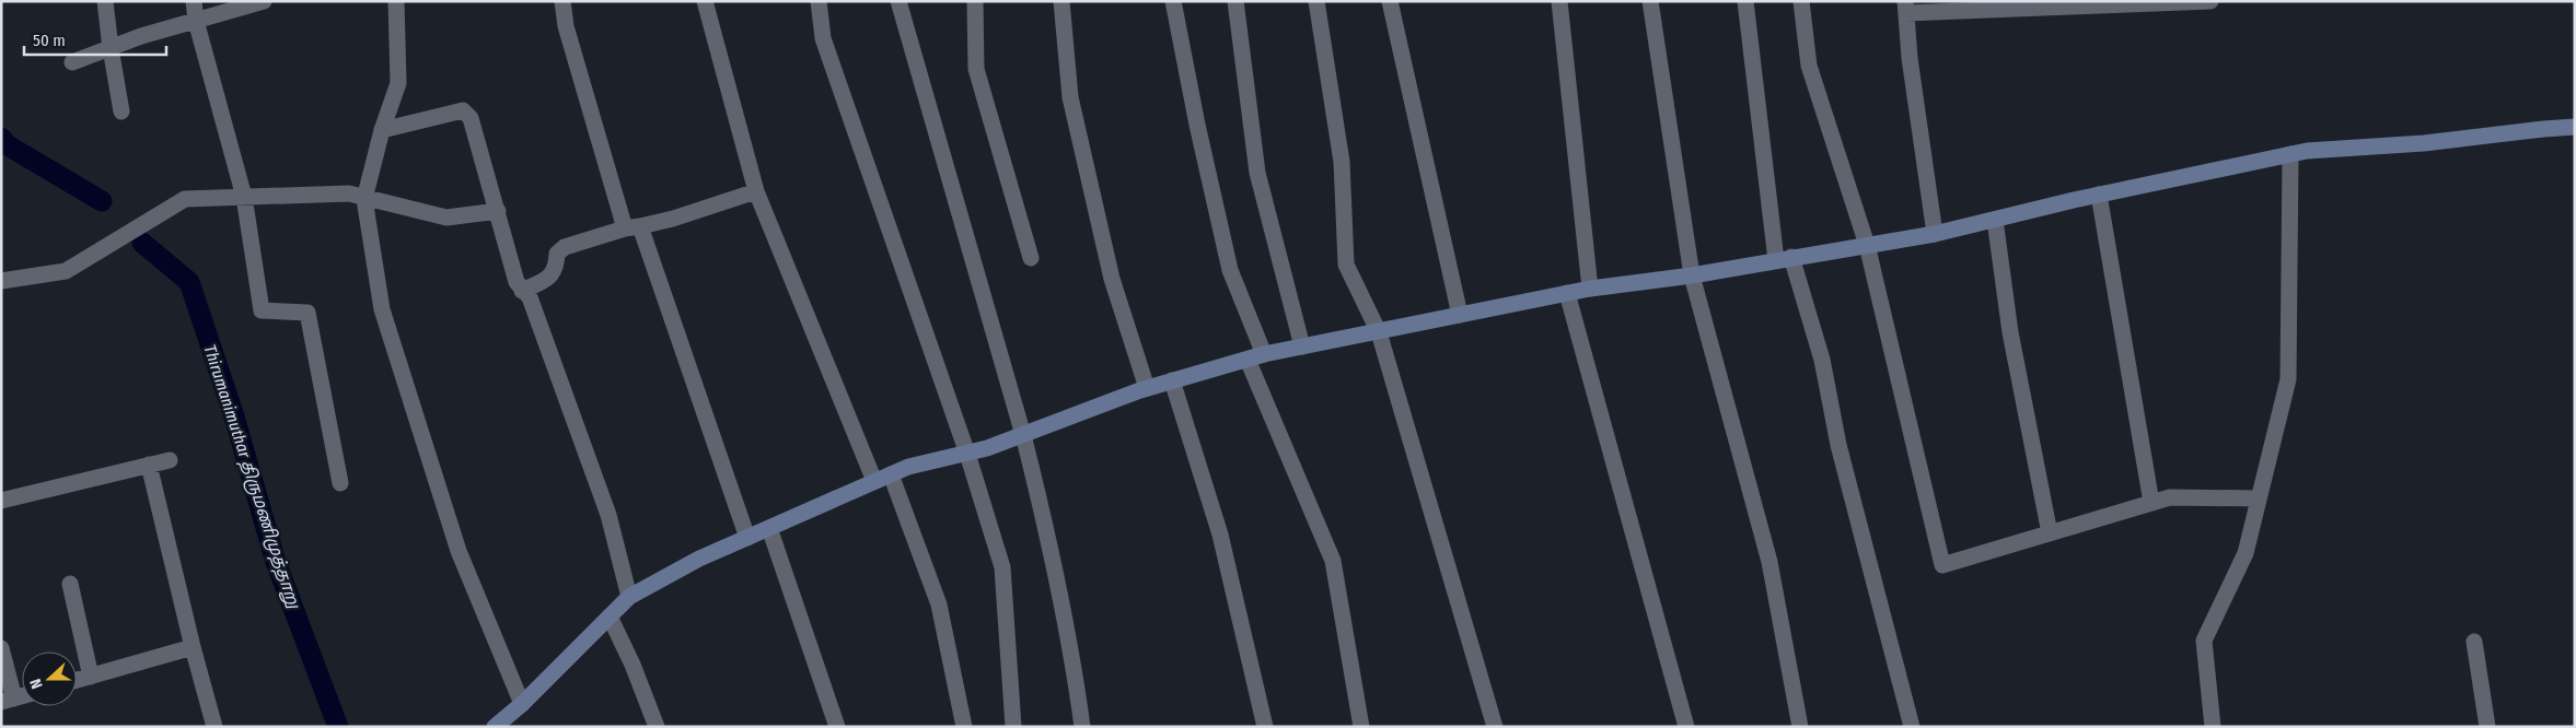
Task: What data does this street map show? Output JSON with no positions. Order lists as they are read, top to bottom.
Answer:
{
  "water": ["Thirumanimuthar திருமணிமுத்தாறு"],
  "scale_bar": "50 m",
  "north": "left"
}
